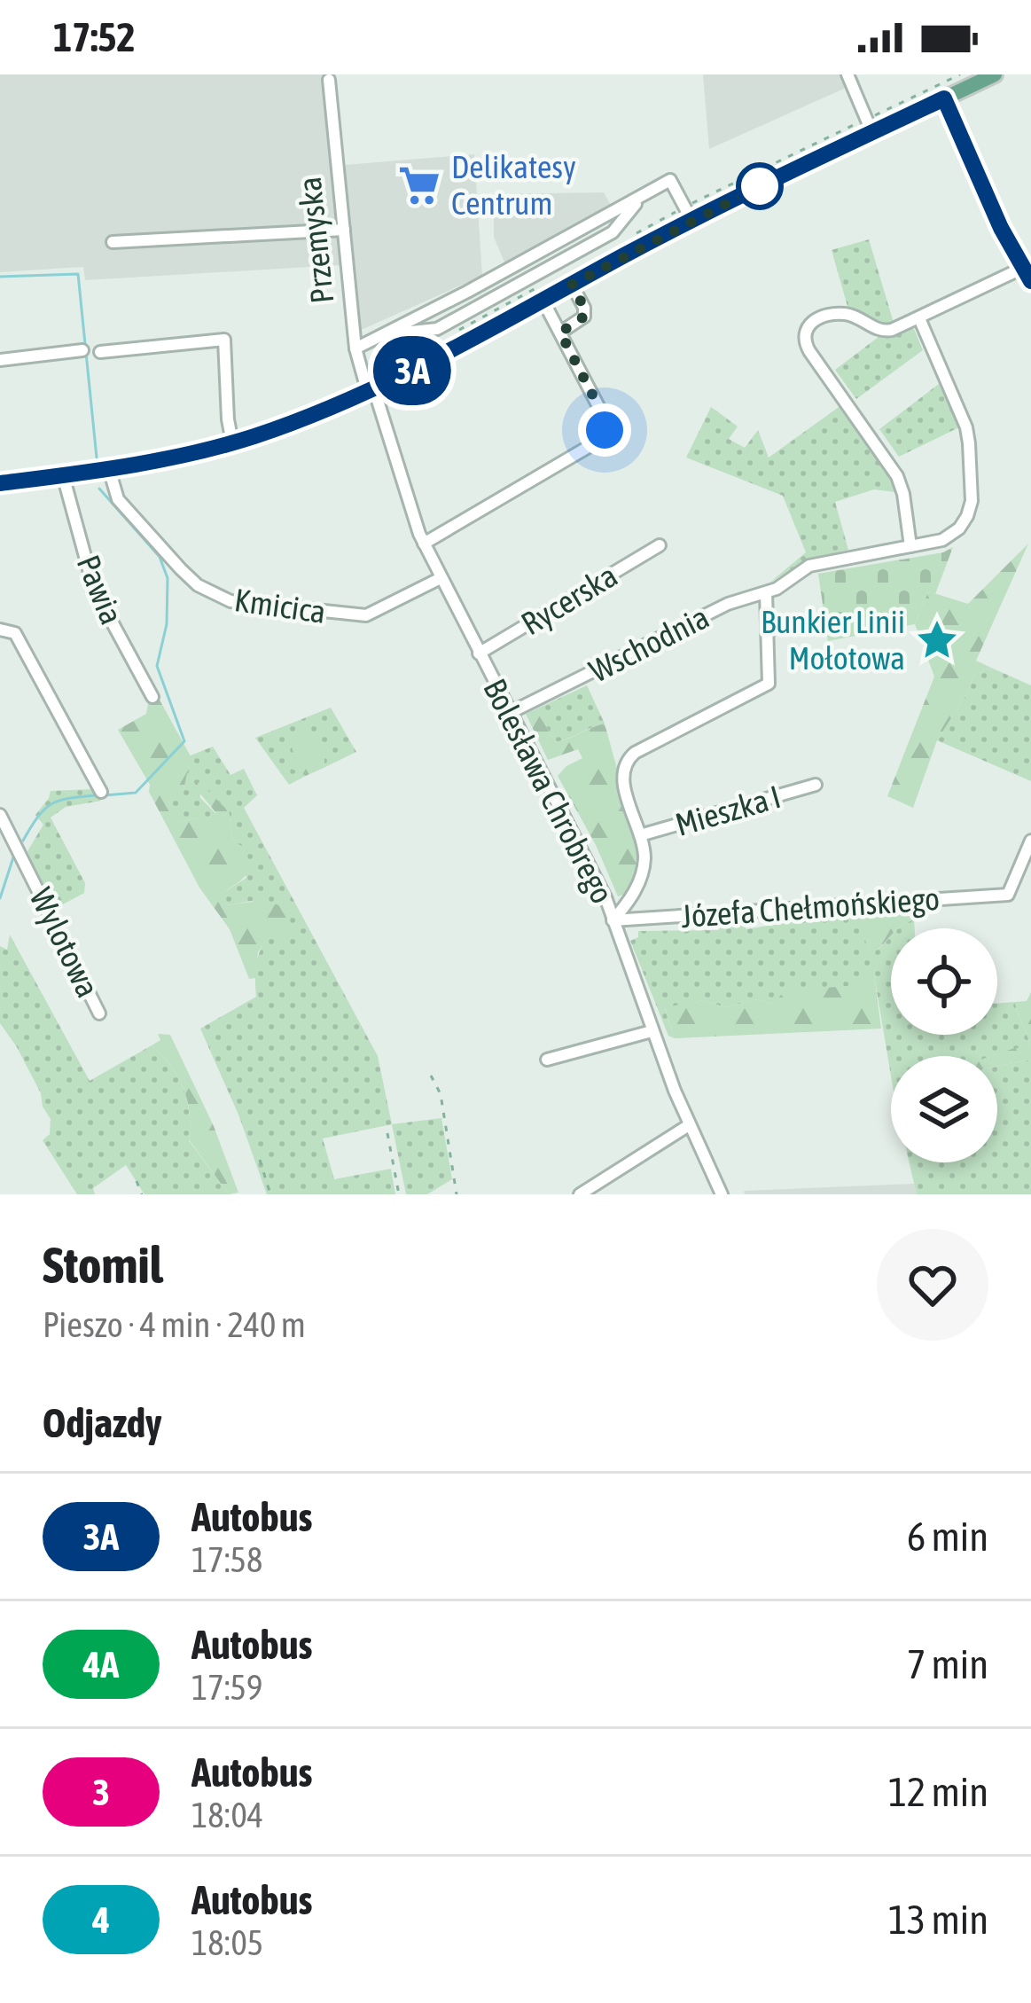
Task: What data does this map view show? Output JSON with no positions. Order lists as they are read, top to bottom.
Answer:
{
  "streets": {
    "street": [
      "Przemyska",
      "Pawia",
      "Rycerska",
      "Kmicica",
      "Wschodnia",
      "Bolesława Chrobrego",
      "Mieszka I",
      "Józefa Chełmońskiego",
      "Wylotowa"
    ]
  },
  "crossings": [
    ["Przemyska", "Bolesława Chrobrego"],
    ["Rycerska", "Bolesława Chrobrego"],
    ["Kmicica", "Bolesława Chrobrego"],
    ["Wschodnia", "Bolesława Chrobrego"],
    ["Bolesława Chrobrego", "Józefa Chełmońskiego"]
  ],
  "places": {
    "supermarket": ["Delikatesy Centrum"],
    "place": ["Bunkier Linii Mołotowa"]
  },
  "lines": ["bus line 3A"],
  "page": {
    "status": "17:52",
    "on_map": "3A",
    "heading": [
      ["Stomil", "Pieszo · 4 min · 240 m"],
      "Odjazdy"
    ],
    "list": [
      {
        "mark": "3A",
        "name": "Autobus",
        "note": "17:58",
        "value": "6 min"
      },
      {
        "mark": "4A",
        "name": "Autobus",
        "note": "17:59",
        "value": "7 min"
      },
      {
        "mark": "3",
        "name": "Autobus",
        "note": "18:04",
        "value": "12 min"
      },
      {
        "mark": "4",
        "name": "Autobus",
        "note": "18:05",
        "value": "13 min"
      }
    ]
  }
}
